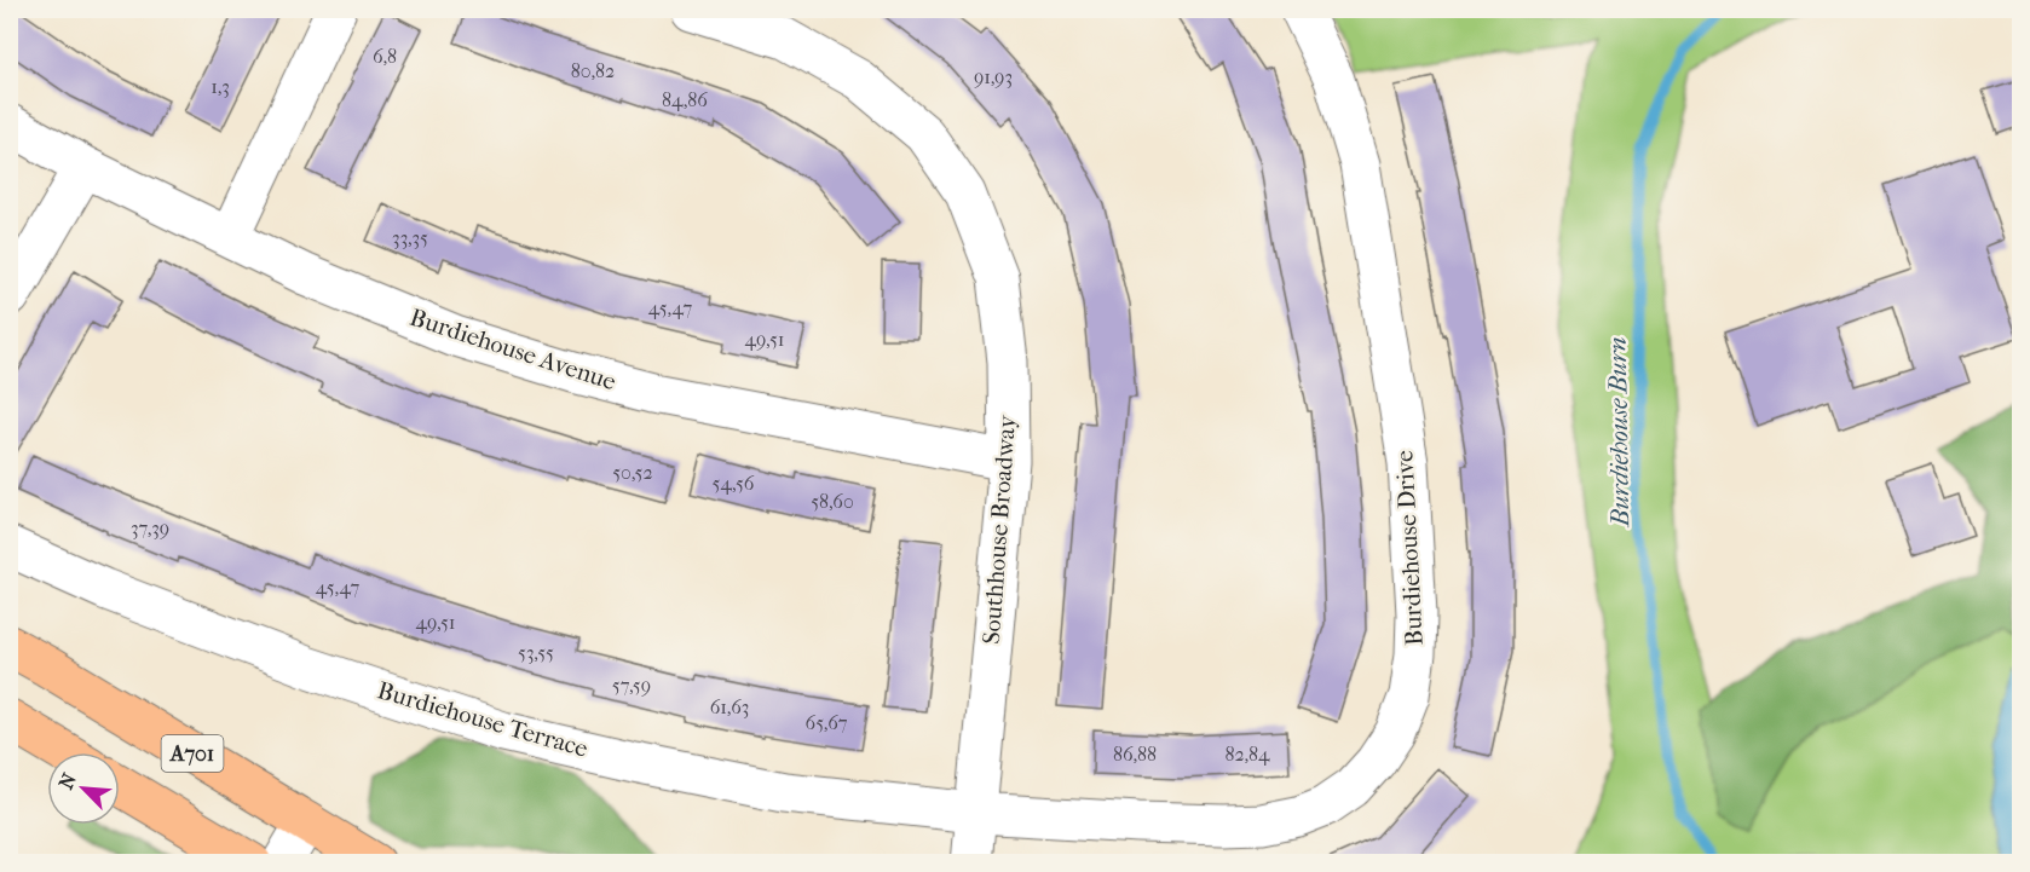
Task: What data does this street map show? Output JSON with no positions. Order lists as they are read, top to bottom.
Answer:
{
  "streets": {
    "main road": ["A701"],
    "street": [
      "Burdiehouse Avenue",
      "Southhouse Broadway",
      "Burdiehouse Drive",
      "Burdiehouse Terrace"
    ]
  },
  "crossings": [
    ["Burdiehouse Avenue", "Southhouse Broadway"],
    ["Southhouse Broadway", "Burdiehouse Drive"],
    ["Southhouse Broadway", "Burdiehouse Terrace"],
    ["Burdiehouse Drive", "Burdiehouse Terrace"]
  ],
  "water": ["Burdiehouse Burn"],
  "house_numbers": [
    "6,8",
    "80,82",
    "91,93",
    "1,3",
    "84,86",
    "33,35",
    "45,47",
    "49,51",
    "50,52",
    "54,56",
    "58,60",
    "37,39",
    "45,47",
    "49,51",
    "53,55",
    "57,59",
    "61,63",
    "65,67",
    "86,88",
    "82,84"
  ],
  "north": "top left"
}
